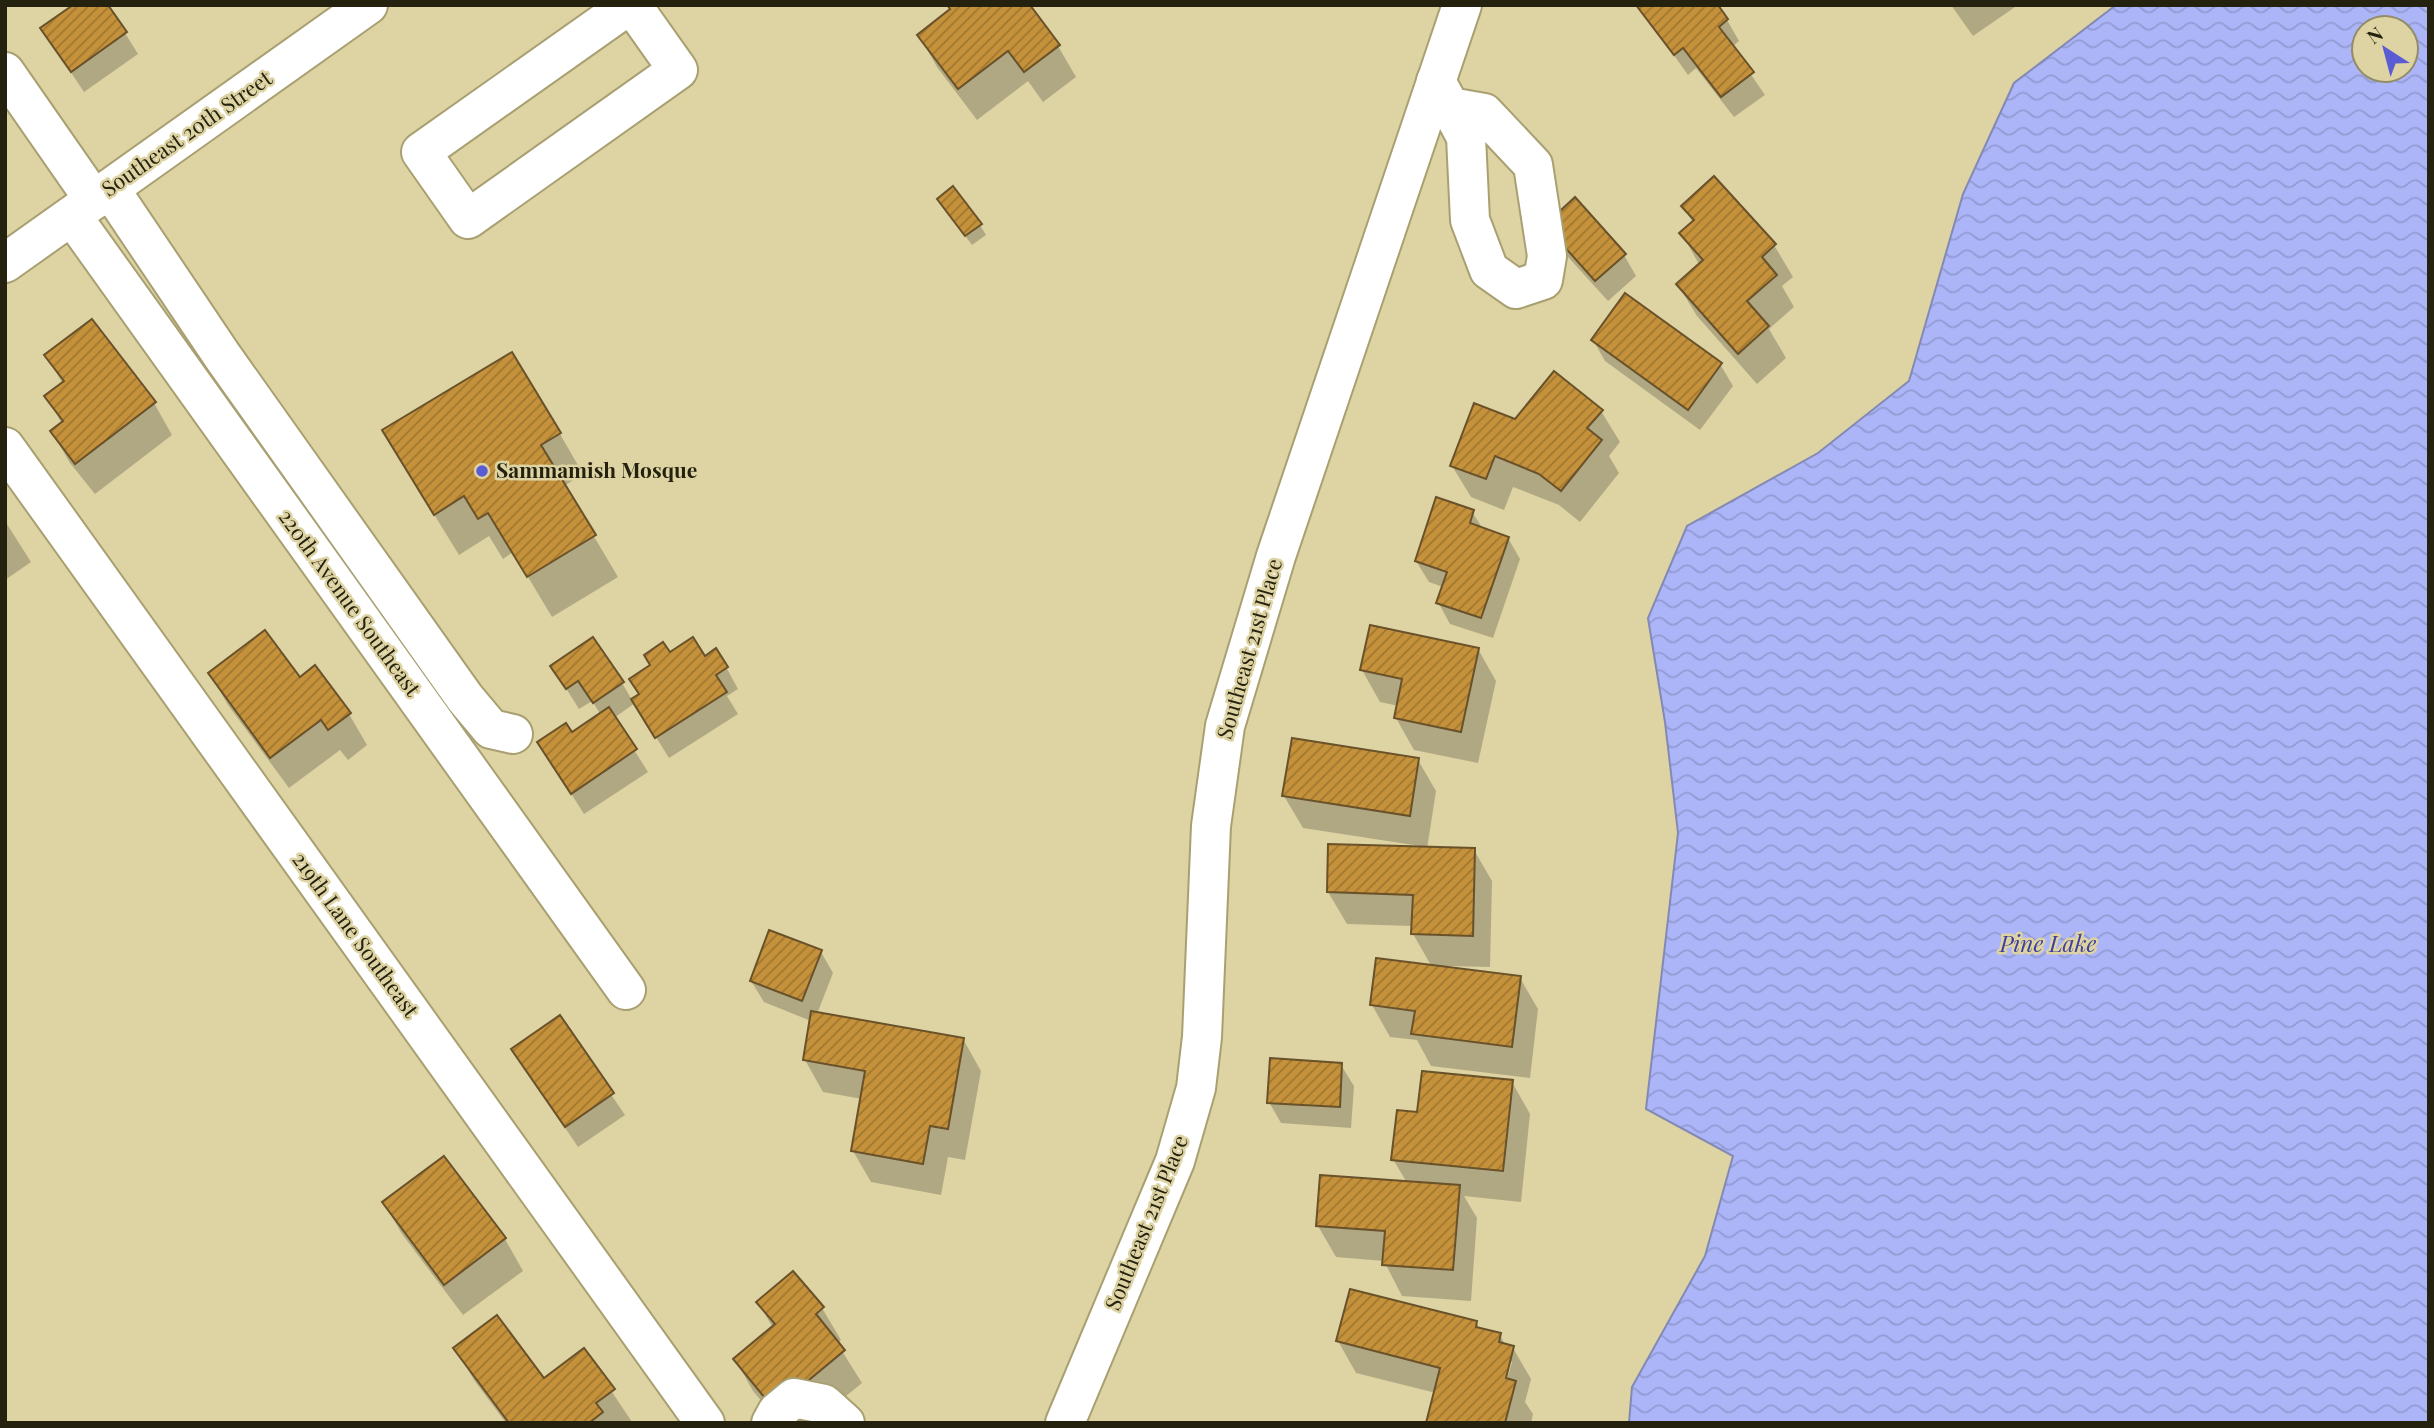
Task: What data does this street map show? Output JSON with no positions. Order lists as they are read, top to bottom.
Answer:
{
  "streets": {
    "street": [
      "Southeast 20th Street",
      "220th Avenue Southeast",
      "Southeast 21st Place",
      "219th Lane Southeast"
    ]
  },
  "crossings": [
    ["Southeast 20th Street", "220th Avenue Southeast"]
  ],
  "water": ["Pine Lake"],
  "places": ["Sammamish Mosque"],
  "north": "top left"
}
